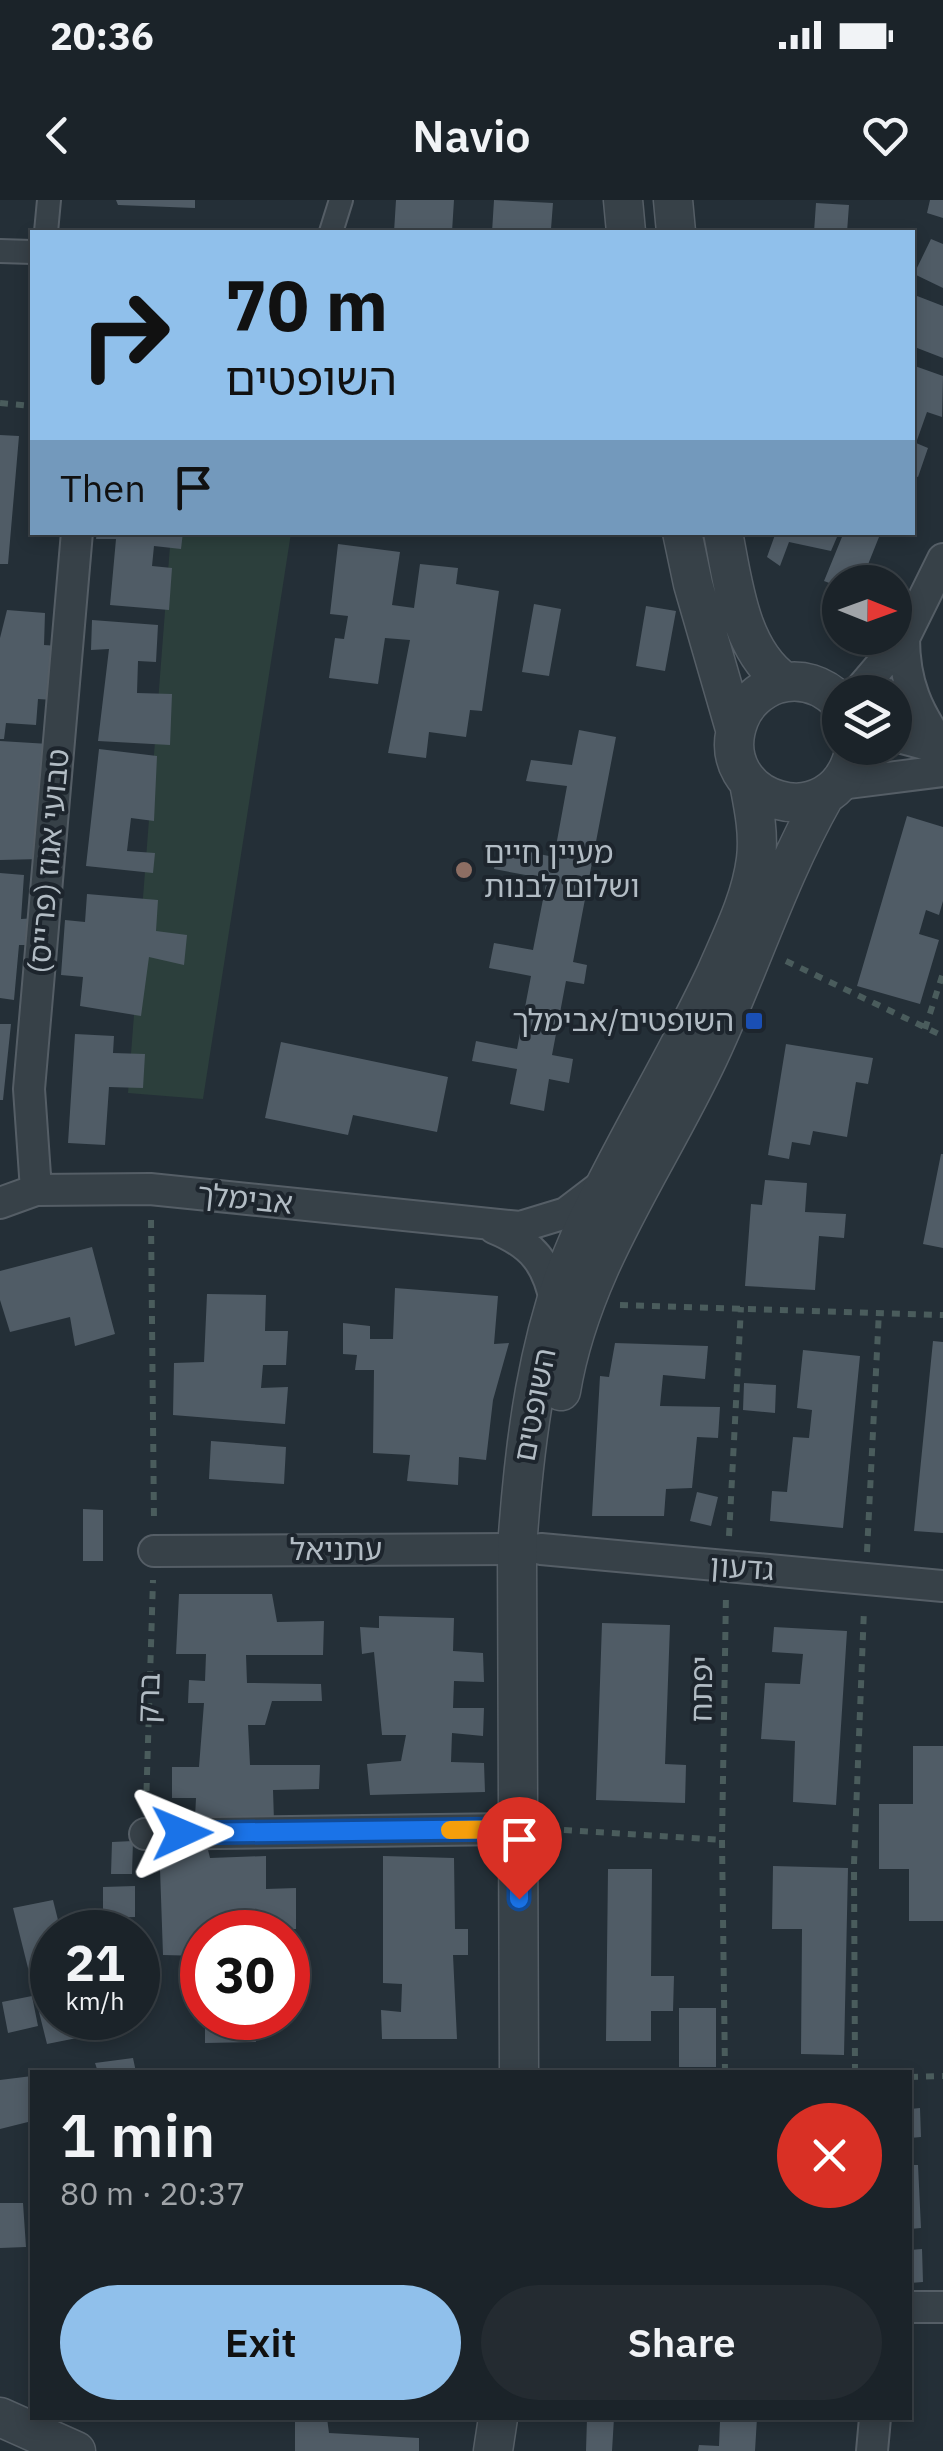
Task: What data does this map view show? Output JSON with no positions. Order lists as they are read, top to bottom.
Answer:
{
  "streets": {
    "street": [
      "טבועי אגוז (פרייס)",
      "אבימלך",
      "השופטים",
      "עתניאל",
      "גדעון"
    ],
    "path": ["יפתח", "ברק"]
  },
  "crossings": [
    ["טבועי אגוז (פרייס)", "אבימלך"],
    ["אבימלך", "השופטים"],
    ["אבימלך", "ברק"],
    ["השופטים", "עתניאל"],
    ["השופטים", "גדעון"],
    ["עתניאל", "גדעון"],
    ["עתניאל", "ברק"],
    ["גדעון", "יפתח"]
  ],
  "places": {
    "other": ["מעיין חיים ושלום לבנות"],
    "transit": ["השופטים/אבימלך"]
  },
  "north": "right",
  "page": {
    "status": "20:36",
    "header": "Navio",
    "turn": ["70 m", "השופטים"],
    "then": "Then",
    "speed": "21 km/h",
    "limit": "30",
    "heading": ["1 min", "80 m · 20:37"],
    "buttons": ["Exit", "Share"]
  }
}
